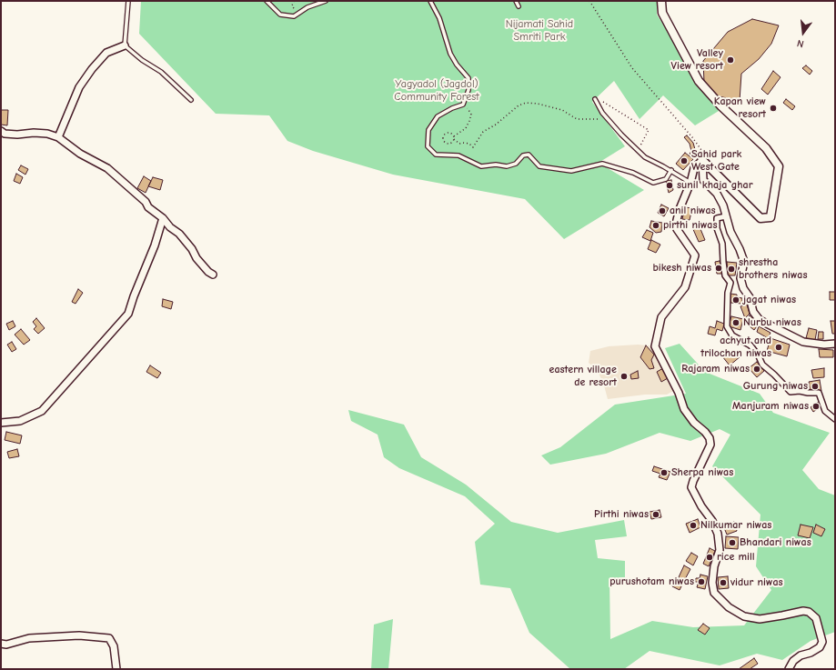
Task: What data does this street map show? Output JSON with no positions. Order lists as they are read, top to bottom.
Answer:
{
  "parks": ["Nijamati Sahid Smriti Park", "Yagyadol (Jagdol) Community Forest"],
  "places": [
    "Valley View resort",
    "Kapan view resort",
    "Sahid park West Gate",
    "sunil khaja ghar",
    "anil niwas",
    "pirthi niwas",
    "bikesh niwas",
    "shrestha brothers niwas",
    "jagat niwas",
    "Nurbu niwas",
    "achyut and trilochan niwas",
    "Rajaram niwas",
    "eastern village de resort",
    "Gurung niwas",
    "Manjuram niwas",
    "Sherpa niwas",
    "Pirthi niwas",
    "Nilkumar niwas",
    "Bhandari niwas",
    "rice mill",
    "purushotam niwas",
    "vidur niwas"
  ],
  "north": "bottom"
}
